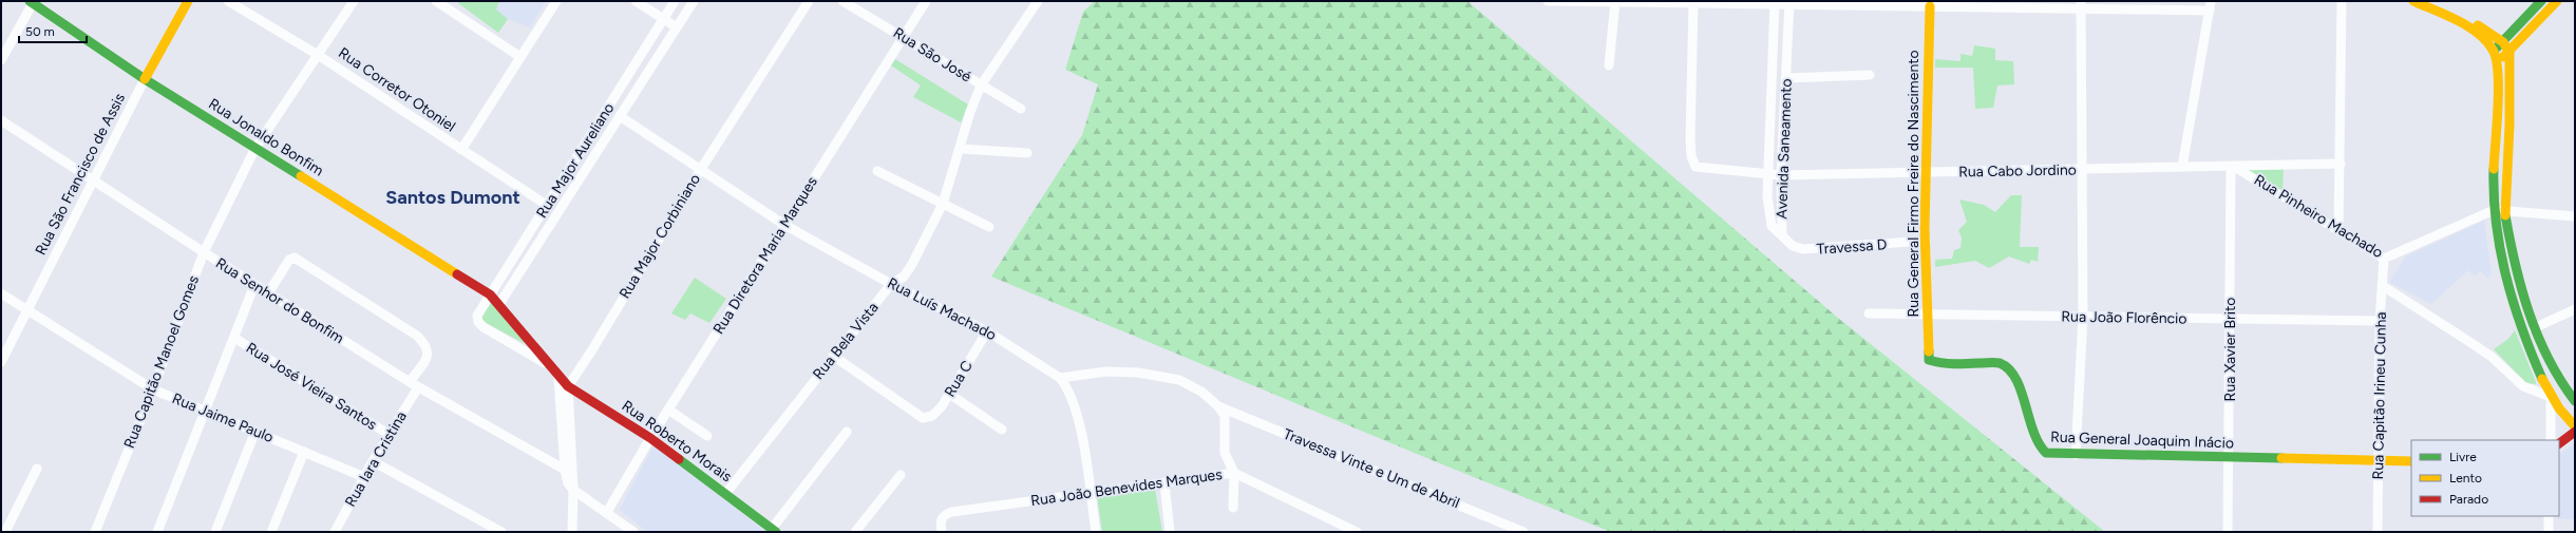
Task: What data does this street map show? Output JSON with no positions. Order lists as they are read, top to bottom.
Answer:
{
  "streets": {
    "street": [
      "Rua São José",
      "Rua Corretor Otoniel",
      "Rua Jonaldo Bonfim",
      "Avenida Saneamento",
      "Rua Major Aureliano",
      "Rua Cabo Jordino",
      "Rua São Francisco de Assis",
      "Rua General Firmo Freire do Nascimento",
      "Rua Pinheiro Machado",
      "Rua Major Corbiniano",
      "Travessa D",
      "Rua Diretora Maria Marques",
      "Rua Senhor do Bonfim",
      "Rua Luís Machado",
      "Rua João Florêncio",
      "Rua Bela Vista",
      "Rua Xavier Brito",
      "Rua Capitão Manoel Gomes",
      "Rua C",
      "Rua José Vieira Santos",
      "Rua Capitão Irineu Cunha",
      "Rua Jaime Paulo",
      "Rua General Joaquim Inácio",
      "Rua Roberto Morais",
      "Rua Iara Cristina",
      "Travessa Vinte e Um de Abril",
      "Rua João Benevides Marques"
    ]
  },
  "crossings": [
    ["Rua São José", "Rua Diretora Maria Marques"],
    ["Rua São José", "Rua Bela Vista"],
    ["Rua Corretor Otoniel", "Rua Major Aureliano"],
    ["Rua Corretor Otoniel", "Rua Capitão Manoel Gomes"],
    ["Rua Jonaldo Bonfim", "Rua Major Aureliano"],
    ["Rua Jonaldo Bonfim", "Rua São Francisco de Assis"],
    ["Rua Jonaldo Bonfim", "Rua Capitão Manoel Gomes"],
    ["Avenida Saneamento", "Rua Cabo Jordino"],
    ["Avenida Saneamento", "Travessa D"],
    ["Rua Major Aureliano", "Rua Luís Machado"],
    ["Rua Cabo Jordino", "Rua General Firmo Freire do Nascimento"],
    ["Rua Cabo Jordino", "Rua Pinheiro Machado"],
    ["Rua Cabo Jordino", "Rua Xavier Brito"],
    ["Rua São Francisco de Assis", "Rua Senhor do Bonfim"],
    ["Rua São Francisco de Assis", "Rua Jaime Paulo"],
    ["Rua General Firmo Freire do Nascimento", "Travessa D"],
    ["Rua General Firmo Freire do Nascimento", "Rua João Florêncio"],
    ["Rua General Firmo Freire do Nascimento", "Rua General Joaquim Inácio"],
    ["Rua Pinheiro Machado", "Rua Xavier Brito"],
    ["Rua Pinheiro Machado", "Rua Capitão Irineu Cunha"],
    ["Rua Major Corbiniano", "Rua Luís Machado"],
    ["Rua Major Corbiniano", "Rua Roberto Morais"],
    ["Rua Diretora Maria Marques", "Rua Luís Machado"],
    ["Rua Diretora Maria Marques", "Rua Roberto Morais"],
    ["Rua Senhor do Bonfim", "Rua Capitão Manoel Gomes"],
    ["Rua Senhor do Bonfim", "Rua Iara Cristina"],
    ["Rua Luís Machado", "Rua Bela Vista"],
    ["Rua Luís Machado", "Rua C"],
    ["Rua João Florêncio", "Rua Xavier Brito"],
    ["Rua João Florêncio", "Rua Capitão Irineu Cunha"],
    ["Rua Bela Vista", "Rua C"],
    ["Rua Bela Vista", "Rua Roberto Morais"],
    ["Rua Xavier Brito", "Rua General Joaquim Inácio"],
    ["Rua Capitão Manoel Gomes", "Rua Jaime Paulo"],
    ["Rua José Vieira Santos", "Rua Iara Cristina"],
    ["Rua Capitão Irineu Cunha", "Rua General Joaquim Inácio"],
    ["Rua Jaime Paulo", "Rua Iara Cristina"]
  ],
  "districts": ["Santos Dumont"],
  "legend": ["Livre", "Lento", "Parado"],
  "scale_bar": "50 m"
}
